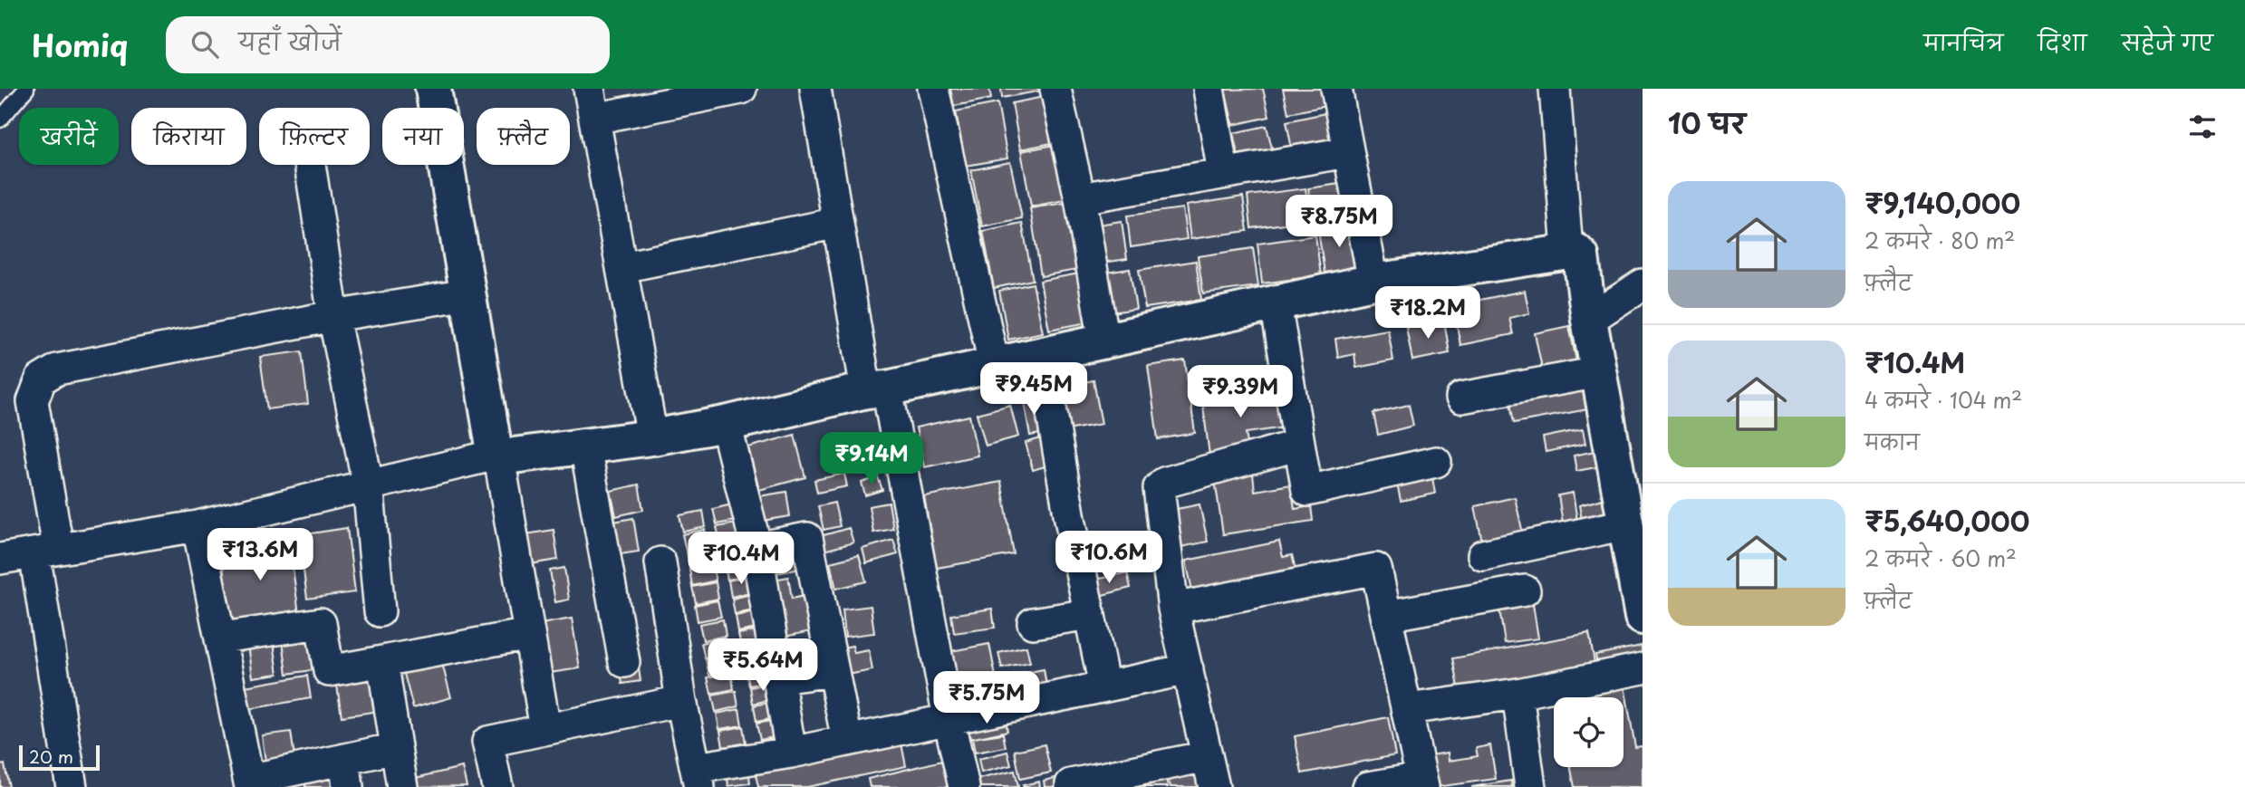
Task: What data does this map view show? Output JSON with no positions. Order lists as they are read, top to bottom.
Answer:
{
  "scale_bar": "20 m",
  "page": {
    "header": "Homiq",
    "search": "यहाँ खोजें",
    "nav": ["मानचित्र", "दिशा", "सहेजे गए"],
    "heading": "10 घर",
    "chip": [
      "खरीदें",
      "किराया",
      "फ़िल्टर",
      "नया",
      "फ़्लैट"
    ],
    "list": [
      {
        "name": "₹9,140,000",
        "note": "2 कमरे · 80 m² · फ़्लैट"
      },
      {
        "name": "₹10.4M",
        "note": "4 कमरे · 104 m² · मकान"
      },
      {
        "name": "₹5,640,000",
        "note": "2 कमरे · 60 m² · फ़्लैट"
      }
    ],
    "price": [
      "₹8.75M",
      "₹18.2M",
      "₹9.45M",
      "₹9.39M",
      "₹9.14M",
      "₹13.6M",
      "₹10.6M",
      "₹10.4M",
      "₹5.64M",
      "₹5.75M"
    ],
    "scale": "20 m"
  }
}
